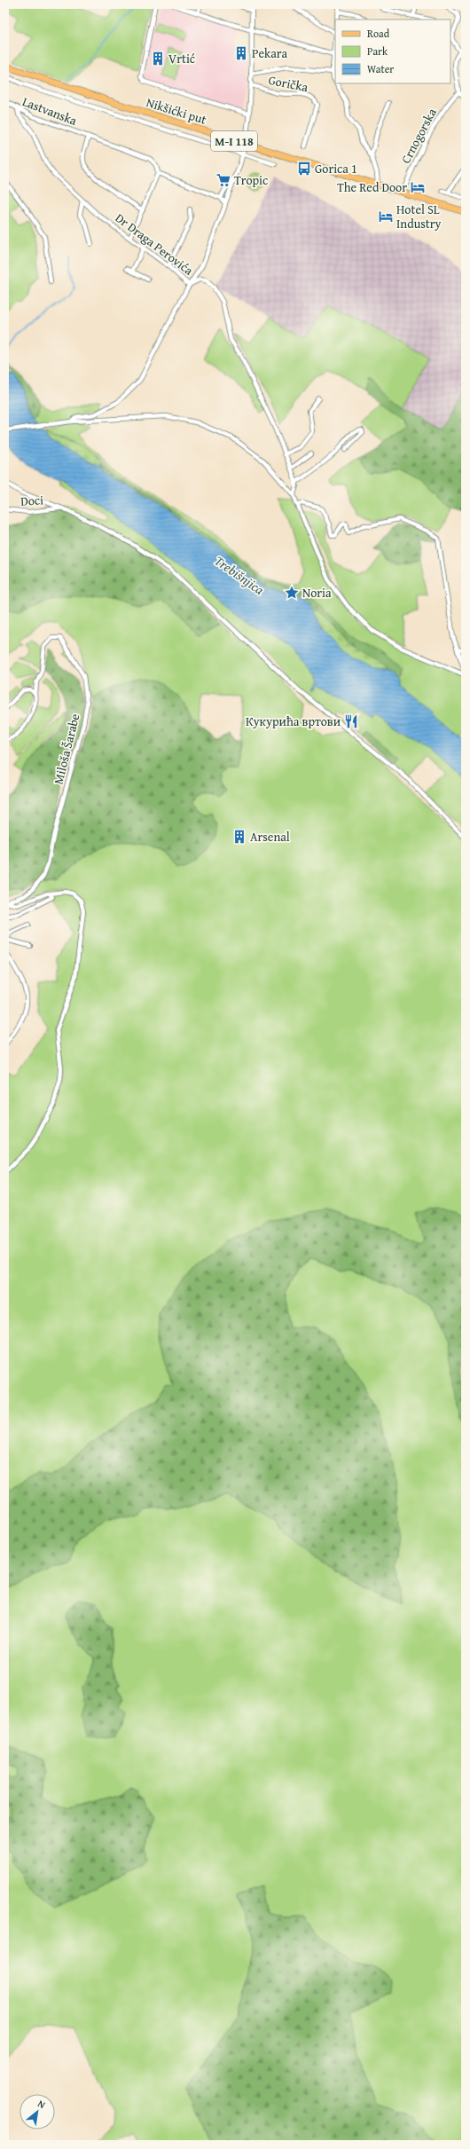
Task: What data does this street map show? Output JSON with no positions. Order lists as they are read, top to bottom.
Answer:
{
  "streets": {
    "main road": ["Nikšićki put", "M-I 118"],
    "street": [
      "Gorička",
      "Lastvanska",
      "Crnogorska",
      "Dr Draga Perovića",
      "Doci",
      "Miloša Šarabe"
    ]
  },
  "crossings": [
    ["Gorička", "Nikšićki put"],
    ["Lastvanska", "Dr Draga Perovića"],
    ["Nikšićki put", "Crnogorska"]
  ],
  "water": ["Trebišnjica"],
  "places": {
    "building": ["Pekara", "Vrtić", "Arsenal"],
    "bus stop": ["Gorica 1"],
    "supermarket": ["Tropic"],
    "hotel": ["The Red Door", "Hotel SL Industry"],
    "place": ["Noria"],
    "restaurant": ["Кукурића вртови"]
  },
  "legend": ["Road", "Park", "Water"],
  "north": "top right"
}
